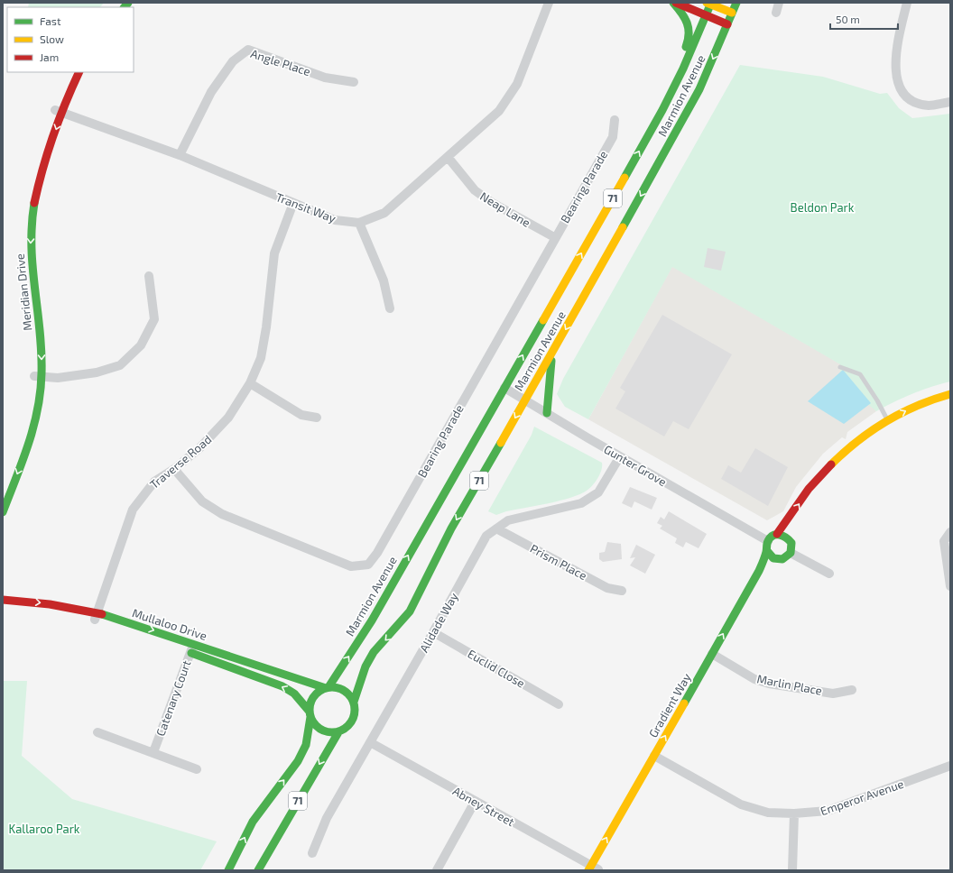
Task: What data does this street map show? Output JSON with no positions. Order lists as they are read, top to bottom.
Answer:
{
  "streets": {
    "main road": [
      "Marmion Avenue",
      "71",
      "Meridian Drive",
      "Mullaloo Drive",
      "Gradient Way"
    ],
    "street": [
      "Angle Place",
      "Bearing Parade",
      "Transit Way",
      "Neap Lane",
      "Traverse Road",
      "Gunter Grove",
      "Prism Place",
      "Alidade Way",
      "Euclid Close",
      "Marlin Place",
      "Catenary Court",
      "Emperor Avenue",
      "Abney Street"
    ]
  },
  "crossings": [
    ["Angle Place", "Transit Way"],
    ["Marmion Avenue", "71"],
    ["Marmion Avenue", "Gunter Grove"],
    ["Marmion Avenue", "Mullaloo Drive"],
    ["Bearing Parade", "Neap Lane"],
    ["Bearing Parade", "Traverse Road"],
    ["71", "Mullaloo Drive"],
    ["Transit Way", "Neap Lane"],
    ["Transit Way", "Meridian Drive"],
    ["Transit Way", "Traverse Road"],
    ["Traverse Road", "Mullaloo Drive"],
    ["Gunter Grove", "Alidade Way"],
    ["Gunter Grove", "Gradient Way"],
    ["Prism Place", "Alidade Way"],
    ["Alidade Way", "Euclid Close"],
    ["Alidade Way", "Abney Street"],
    ["Mullaloo Drive", "Catenary Court"],
    ["Marlin Place", "Gradient Way"],
    ["Gradient Way", "Emperor Avenue"],
    ["Gradient Way", "Abney Street"]
  ],
  "parks": ["Beldon Park", "Kallaroo Park"],
  "legend": ["Fast", "Slow", "Jam"],
  "scale_bar": "50 m"
}
